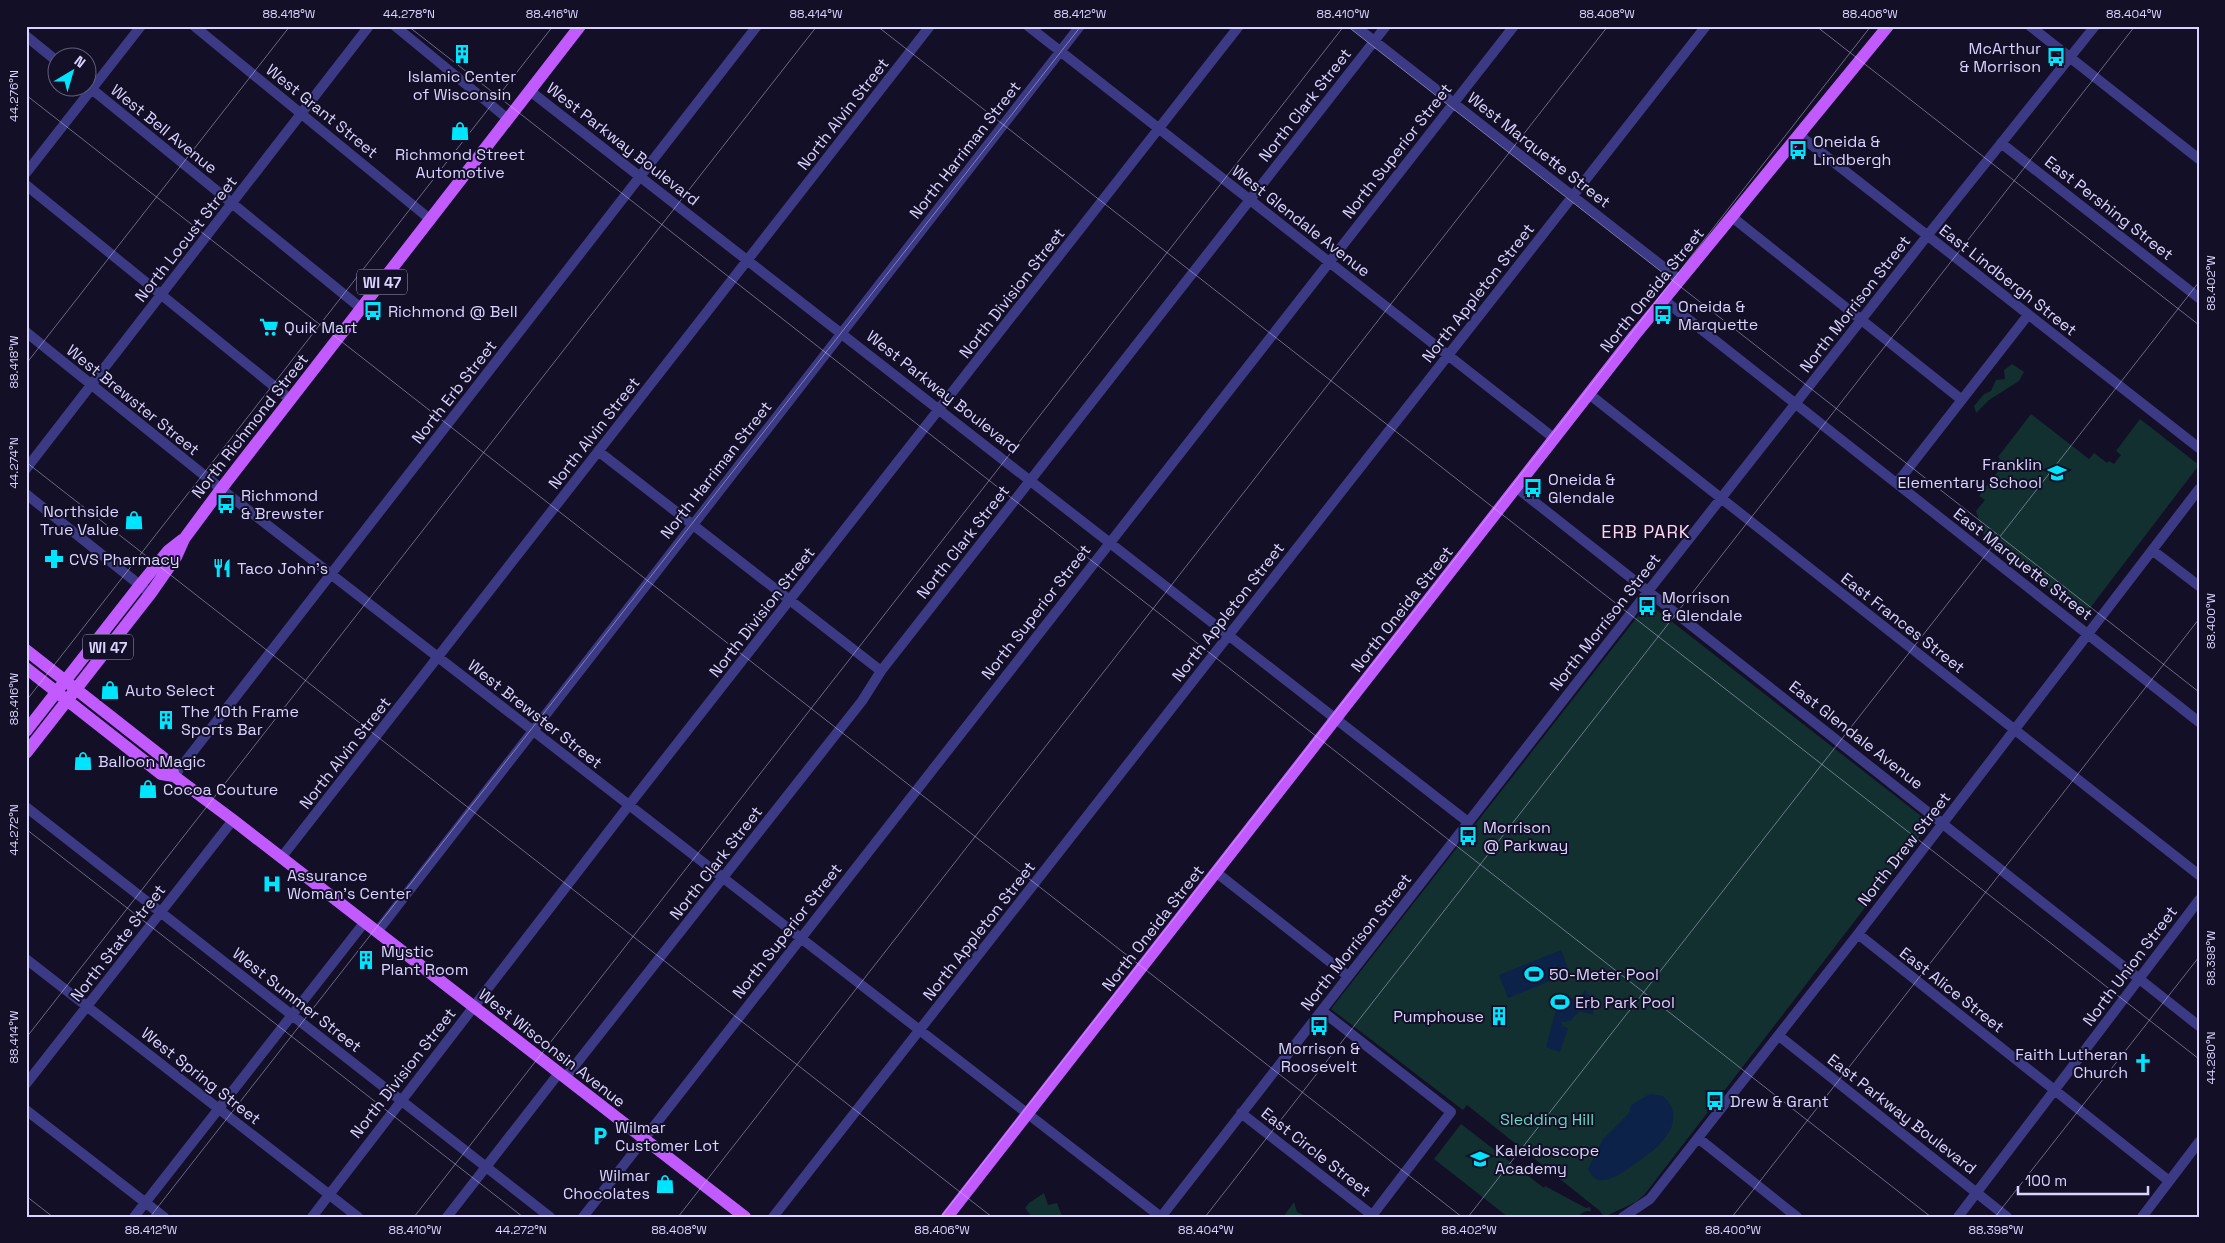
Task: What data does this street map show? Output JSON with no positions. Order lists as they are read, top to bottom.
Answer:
{
  "streets": {
    "main road": [
      "WI 47",
      "North Oneida Street",
      "North Richmond Street",
      "West Wisconsin Avenue"
    ],
    "street": [
      "North Clark Street",
      "West Grant Street",
      "North Alvin Street",
      "West Bell Avenue",
      "West Parkway Boulevard",
      "North Harriman Street",
      "West Marquette Street",
      "North Superior Street",
      "East Pershing Street",
      "West Glendale Avenue",
      "North Locust Street",
      "East Lindbergh Street",
      "North Division Street",
      "North Appleton Street",
      "North Morrison Street",
      "North Erb Street",
      "West Brewster Street",
      "East Marquette Street",
      "East Frances Street",
      "East Glendale Avenue",
      "North Drew Street",
      "North State Street",
      "North Union Street",
      "East Alice Street",
      "West Summer Street",
      "West Spring Street",
      "East Parkway Boulevard",
      "East Circle Street"
    ]
  },
  "crossings": [
    ["North Clark Street", "West Parkway Boulevard"],
    ["North Clark Street", "West Marquette Street"],
    ["North Clark Street", "West Glendale Avenue"],
    ["North Clark Street", "West Brewster Street"],
    ["North Clark Street", "West Summer Street"],
    ["North Clark Street", "West Wisconsin Avenue"],
    ["West Grant Street", "North Locust Street"],
    ["West Grant Street", "North Richmond Street"],
    ["North Alvin Street", "West Parkway Boulevard"],
    ["North Alvin Street", "West Brewster Street"],
    ["North Alvin Street", "West Wisconsin Avenue"],
    ["West Bell Avenue", "North Locust Street"],
    ["West Bell Avenue", "North Richmond Street"],
    ["West Parkway Boulevard", "North Harriman Street"],
    ["West Parkway Boulevard", "North Superior Street"],
    ["West Parkway Boulevard", "North Oneida Street"],
    ["West Parkway Boulevard", "North Division Street"],
    ["West Parkway Boulevard", "North Appleton Street"],
    ["West Parkway Boulevard", "North Erb Street"],
    ["West Parkway Boulevard", "North Richmond Street"],
    ["North Harriman Street", "West Glendale Avenue"],
    ["North Harriman Street", "West Brewster Street"],
    ["North Harriman Street", "West Wisconsin Avenue"],
    ["West Marquette Street", "North Superior Street"],
    ["West Marquette Street", "North Oneida Street"],
    ["West Marquette Street", "North Appleton Street"],
    ["North Superior Street", "West Glendale Avenue"],
    ["North Superior Street", "West Brewster Street"],
    ["North Superior Street", "West Wisconsin Avenue"],
    ["East Pershing Street", "North Morrison Street"],
    ["West Glendale Avenue", "North Oneida Street"],
    ["West Glendale Avenue", "North Division Street"],
    ["West Glendale Avenue", "North Appleton Street"],
    ["North Locust Street", "West Brewster Street"],
    ["East Lindbergh Street", "North Oneida Street"],
    ["East Lindbergh Street", "North Morrison Street"],
    ["North Oneida Street", "West Brewster Street"],
    ["North Oneida Street", "East Marquette Street"],
    ["North Oneida Street", "East Frances Street"],
    ["North Oneida Street", "East Glendale Avenue"],
    ["North Division Street", "West Brewster Street"],
    ["North Division Street", "West Summer Street"],
    ["North Division Street", "West Wisconsin Avenue"],
    ["North Division Street", "West Spring Street"],
    ["North Appleton Street", "West Brewster Street"],
    ["North Morrison Street", "West Brewster Street"],
    ["North Morrison Street", "East Marquette Street"],
    ["North Morrison Street", "East Frances Street"],
    ["North Morrison Street", "East Glendale Avenue"],
    ["North Morrison Street", "East Circle Street"],
    ["North Erb Street", "West Brewster Street"],
    ["North Erb Street", "West Wisconsin Avenue"],
    ["West Brewster Street", "North Richmond Street"],
    ["North Richmond Street", "West Wisconsin Avenue"],
    ["East Marquette Street", "North Drew Street"],
    ["East Frances Street", "North Drew Street"],
    ["East Glendale Avenue", "North Drew Street"],
    ["East Glendale Avenue", "North Union Street"],
    ["North Drew Street", "East Alice Street"],
    ["North Drew Street", "East Parkway Boulevard"],
    ["North State Street", "West Summer Street"],
    ["North State Street", "West Wisconsin Avenue"],
    ["North State Street", "West Spring Street"],
    ["North Union Street", "East Alice Street"],
    ["North Union Street", "East Parkway Boulevard"]
  ],
  "districts": ["ERB PARK"],
  "parks": ["Sledding Hill"],
  "places": {
    "building": [
      "Islamic Center of Wisconsin",
      "The 10th Frame Sports Bar",
      "Mystic Plant Room",
      "Pumphouse"
    ],
    "bus stop": [
      "McArthur & Morrison",
      "Oneida & Lindbergh",
      "Richmond @ Bell",
      "Oneida & Marquette",
      "Oneida & Glendale",
      "Richmond & Brewster",
      "Morrison & Glendale",
      "Morrison @ Parkway",
      "Morrison & Roosevelt",
      "Drew & Grant"
    ],
    "shop": [
      "Richmond Street Automotive",
      "Northside True Value",
      "Auto Select",
      "Balloon Magic",
      "Cocoa Couture",
      "Wilmar Chocolates"
    ],
    "supermarket": ["Quik Mart"],
    "school or university": ["Franklin Elementary School", "Kaleidoscope Academy"],
    "pharmacy": ["CVS Pharmacy"],
    "restaurant": ["Taco John's"],
    "hospital": ["Assurance Woman's Center"],
    "sports": ["50-Meter Pool", "Erb Park Pool"],
    "church": ["Faith Lutheran Church"],
    "parking": ["Wilmar Customer Lot"]
  },
  "scale_bar": "100 m",
  "north": "top right",
  "coordinates": [
    "88.418°W",
    "44.278°N",
    "88.416°W",
    "88.414°W",
    "88.412°W",
    "88.410°W",
    "88.408°W",
    "88.406°W",
    "88.404°W",
    "44.276°N",
    "88.402°W",
    "44.274°N",
    "88.400°W",
    "44.272°N",
    "88.398°W",
    "44.280°N"
  ]
}
